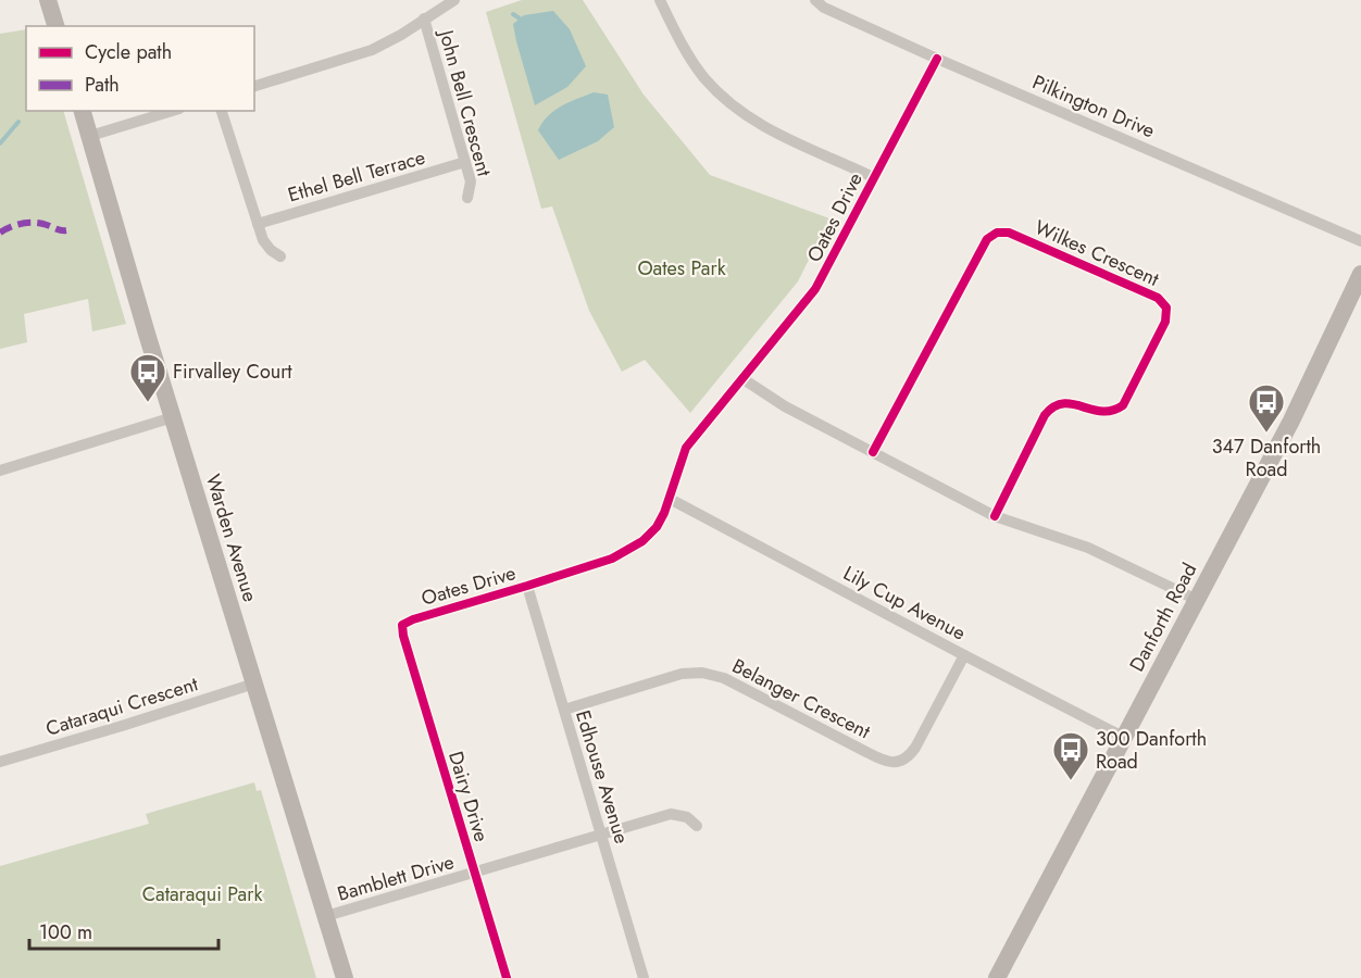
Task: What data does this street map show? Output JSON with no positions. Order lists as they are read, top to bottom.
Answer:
{
  "streets": {
    "main road": ["Warden Avenue", "Danforth Road"],
    "street": [
      "John Bell Crescent",
      "Pilkington Drive",
      "Ethel Bell Terrace",
      "Oates Drive",
      "Wilkes Crescent",
      "Lily Cup Avenue",
      "Belanger Crescent",
      "Cataraqui Crescent",
      "Edhouse Avenue",
      "Dairy Drive",
      "Bamblett Drive"
    ]
  },
  "crossings": [
    ["John Bell Crescent", "Ethel Bell Terrace"],
    ["Pilkington Drive", "Oates Drive"],
    ["Oates Drive", "Lily Cup Avenue"],
    ["Oates Drive", "Edhouse Avenue"],
    ["Oates Drive", "Dairy Drive"],
    ["Warden Avenue", "Cataraqui Crescent"],
    ["Warden Avenue", "Bamblett Drive"],
    ["Lily Cup Avenue", "Danforth Road"],
    ["Lily Cup Avenue", "Belanger Crescent"],
    ["Belanger Crescent", "Edhouse Avenue"],
    ["Edhouse Avenue", "Bamblett Drive"],
    ["Dairy Drive", "Bamblett Drive"]
  ],
  "parks": ["Oates Park", "Cataraqui Park"],
  "places": {
    "bus stop": ["Firvalley Court", "347 Danforth Road", "300 Danforth Road"]
  },
  "legend": ["Cycle path", "Path"],
  "scale_bar": "100 m"
}
